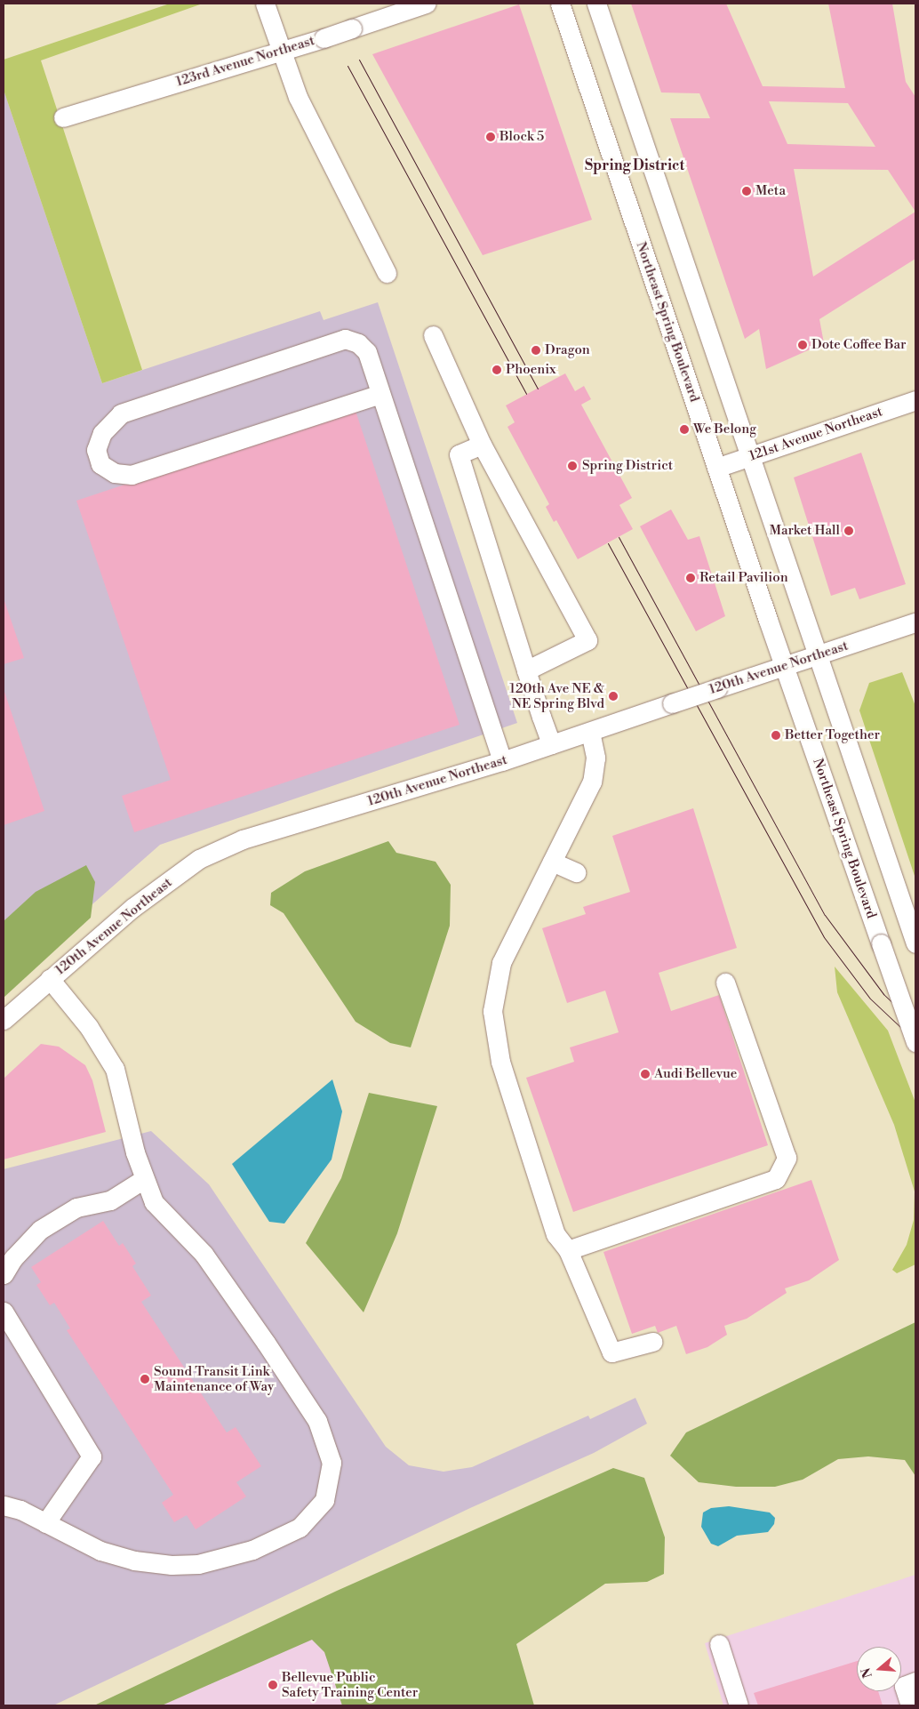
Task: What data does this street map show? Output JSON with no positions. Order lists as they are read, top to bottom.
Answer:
{
  "streets": {
    "street": [
      "123rd Avenue Northeast",
      "Northeast Spring Boulevard",
      "121st Avenue Northeast",
      "120th Avenue Northeast"
    ]
  },
  "crossings": [
    ["Northeast Spring Boulevard", "121st Avenue Northeast"],
    ["Northeast Spring Boulevard", "120th Avenue Northeast"]
  ],
  "districts": ["Spring District"],
  "places": [
    "Block 5",
    "Meta",
    "Dote Coffee Bar",
    "Dragon",
    "Phoenix",
    "We Belong",
    "Spring District",
    "Market Hall",
    "Retail Pavilion",
    "120th Ave NE & NE Spring Blvd",
    "Better Together",
    "Audi Bellevue",
    "Sound Transit Link Maintenance of Way",
    "Bellevue Public Safety Training Center"
  ],
  "north": "left"
}
